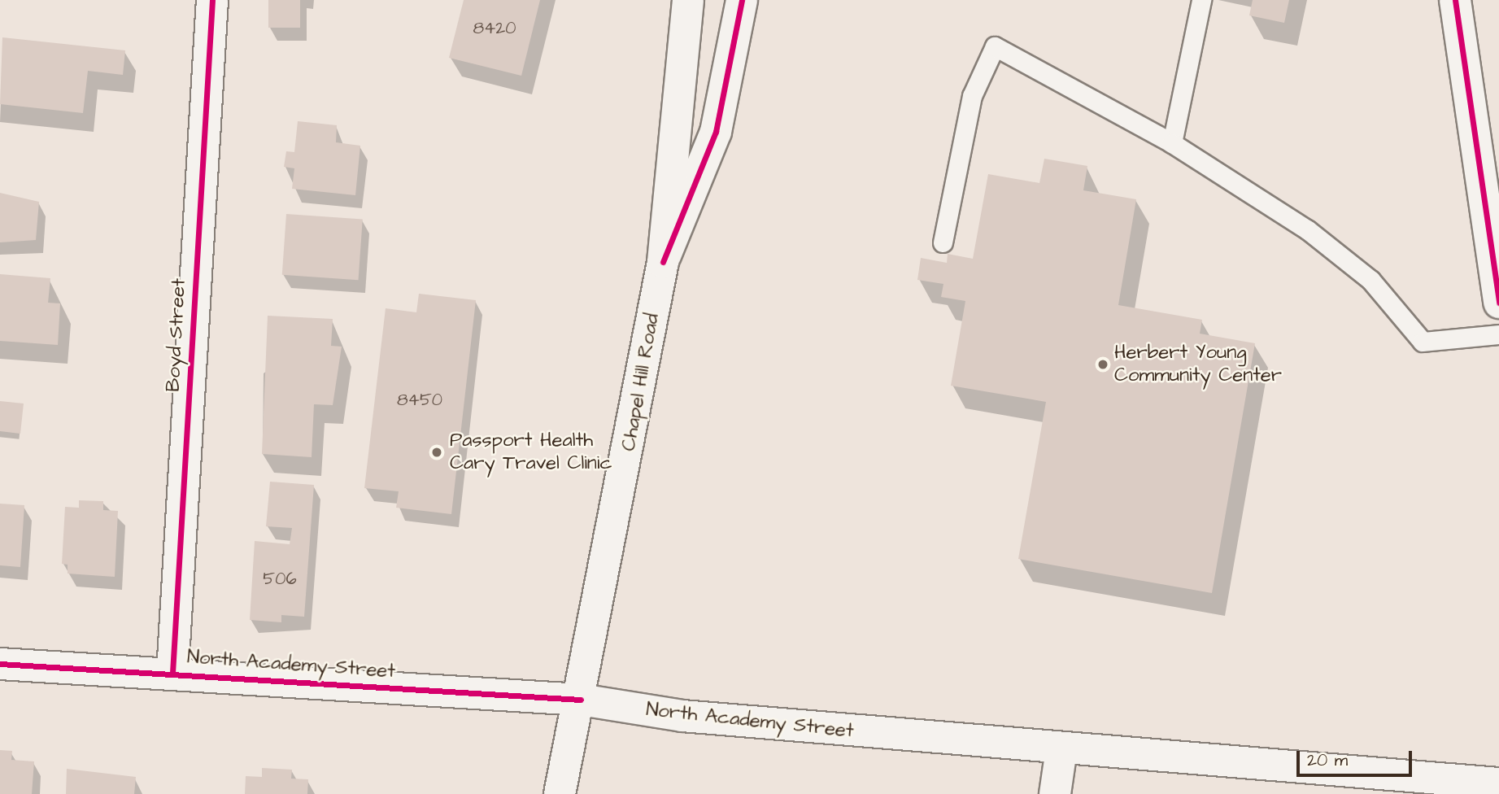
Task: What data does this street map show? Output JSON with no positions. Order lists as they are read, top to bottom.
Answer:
{
  "streets": {
    "street": ["Boyd Street", "Chapel Hill Road", "North Academy Street"]
  },
  "crossings": [
    ["Boyd Street", "North Academy Street"],
    ["Chapel Hill Road", "North Academy Street"]
  ],
  "places": ["Herbert Young Community Center", "Passport Health Cary Travel Clinic"],
  "house_numbers": ["8420", "8450", "506"],
  "scale_bar": "20 m"
}
